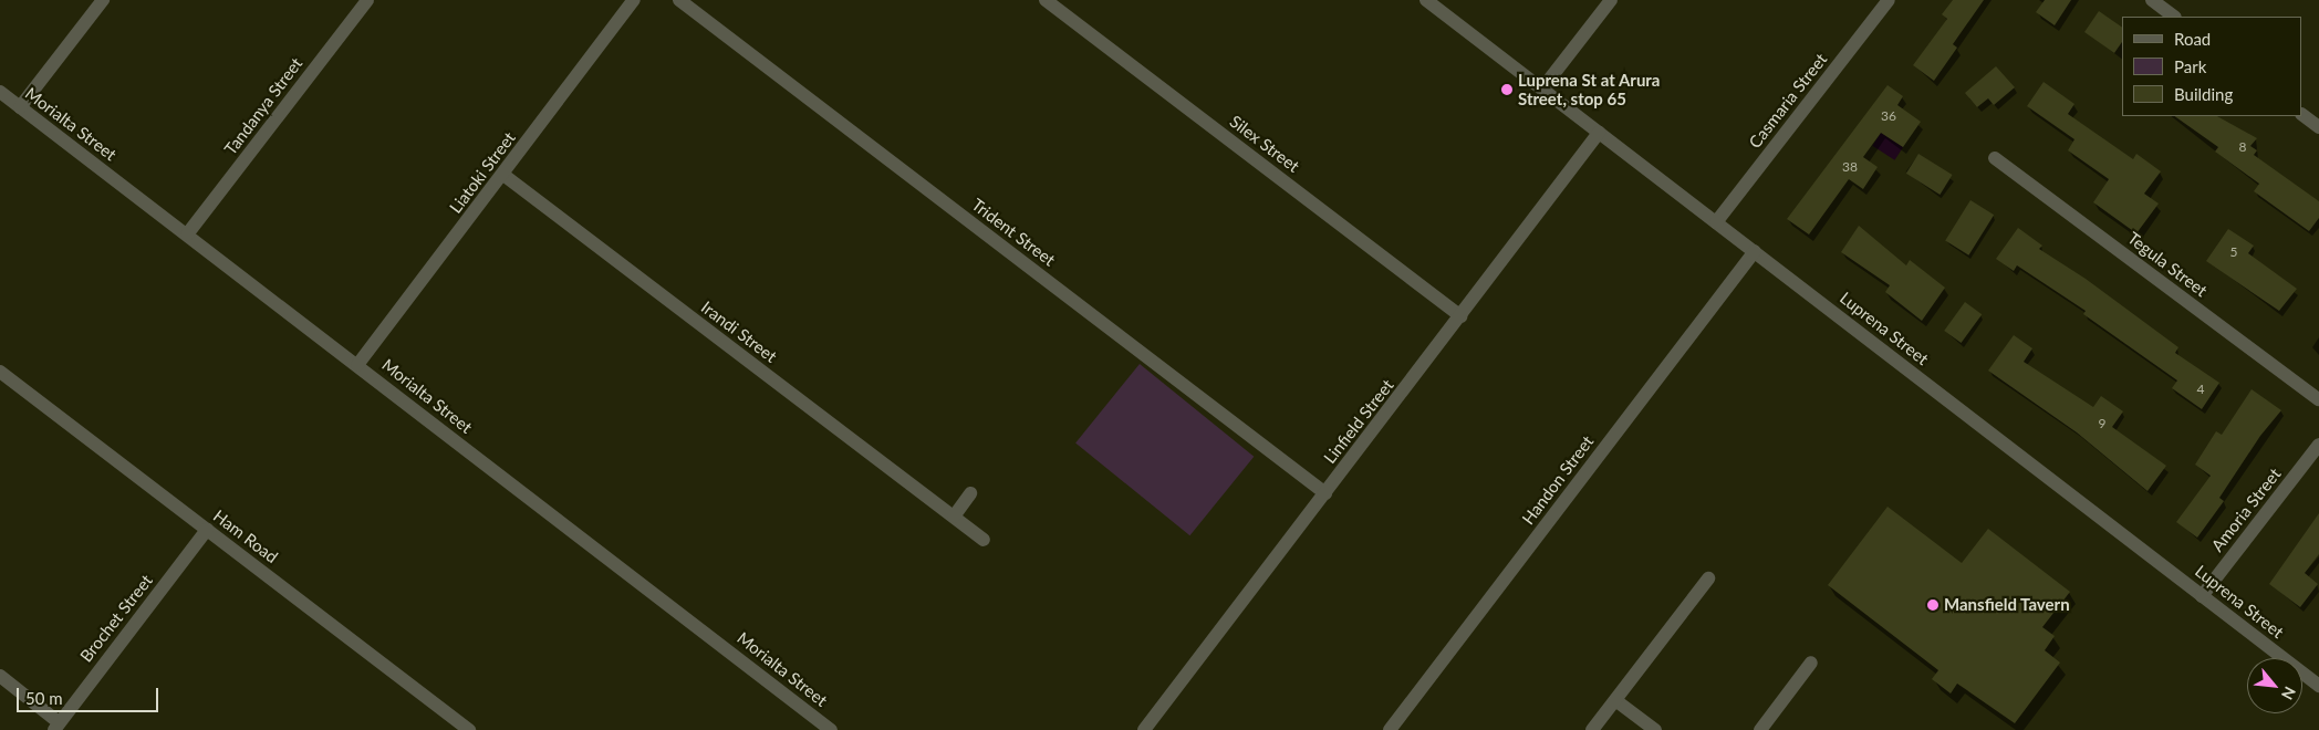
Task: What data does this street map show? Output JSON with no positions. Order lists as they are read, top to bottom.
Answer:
{
  "streets": {
    "street": [
      "Casmaria Street",
      "Tandanya Street",
      "Morialta Street",
      "Silex Street",
      "Liatoki Street",
      "Trident Street",
      "Tegula Street",
      "Luprena Street",
      "Irandi Street",
      "Linfield Street",
      "Handon Street",
      "Amoria Street",
      "Ham Road",
      "Brochet Street"
    ]
  },
  "crossings": [
    ["Casmaria Street", "Luprena Street"],
    ["Tandanya Street", "Morialta Street"],
    ["Morialta Street", "Liatoki Street"],
    ["Silex Street", "Linfield Street"],
    ["Liatoki Street", "Irandi Street"],
    ["Trident Street", "Linfield Street"],
    ["Luprena Street", "Linfield Street"],
    ["Luprena Street", "Handon Street"],
    ["Luprena Street", "Amoria Street"],
    ["Ham Road", "Brochet Street"]
  ],
  "places": ["Luprena St at Arura Street, stop 65", "Mansfield Tavern"],
  "house_numbers": [
    "36",
    "8",
    "38",
    "5",
    "4",
    "9"
  ],
  "legend": ["Road", "Park", "Building"],
  "scale_bar": "50 m",
  "north": "bottom right"
}
